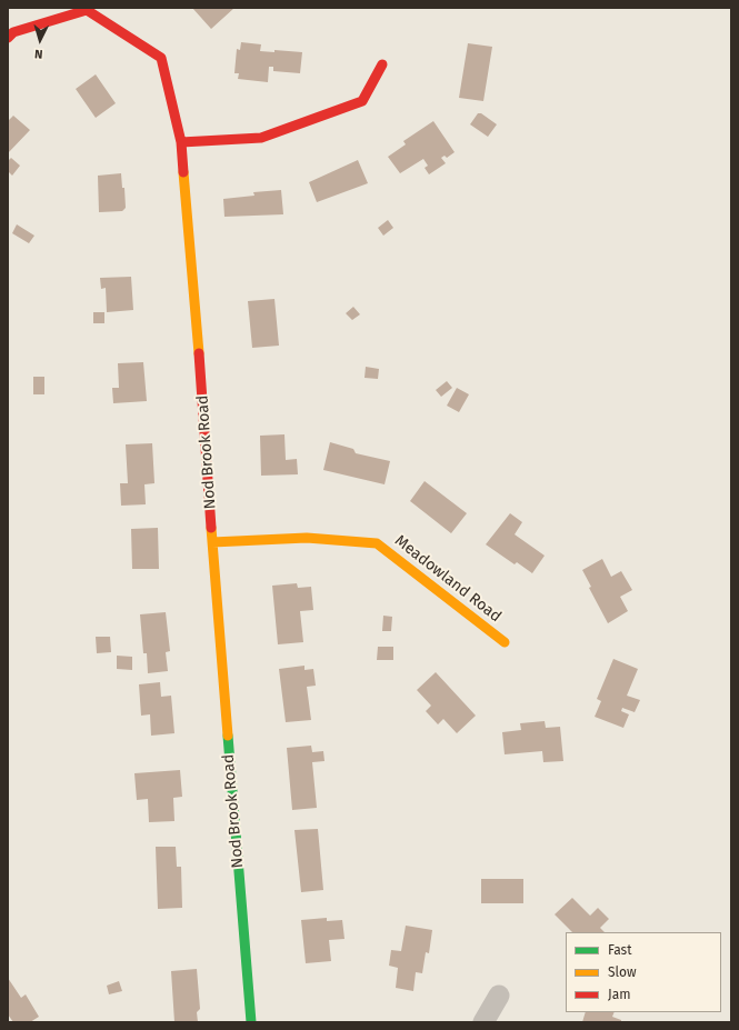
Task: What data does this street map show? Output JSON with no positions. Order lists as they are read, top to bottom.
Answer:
{
  "streets": {
    "street": ["Nod Brook Road", "Meadowland Road"]
  },
  "crossings": [
    ["Nod Brook Road", "Meadowland Road"]
  ],
  "legend": ["Fast", "Slow", "Jam"],
  "north": "bottom"
}
